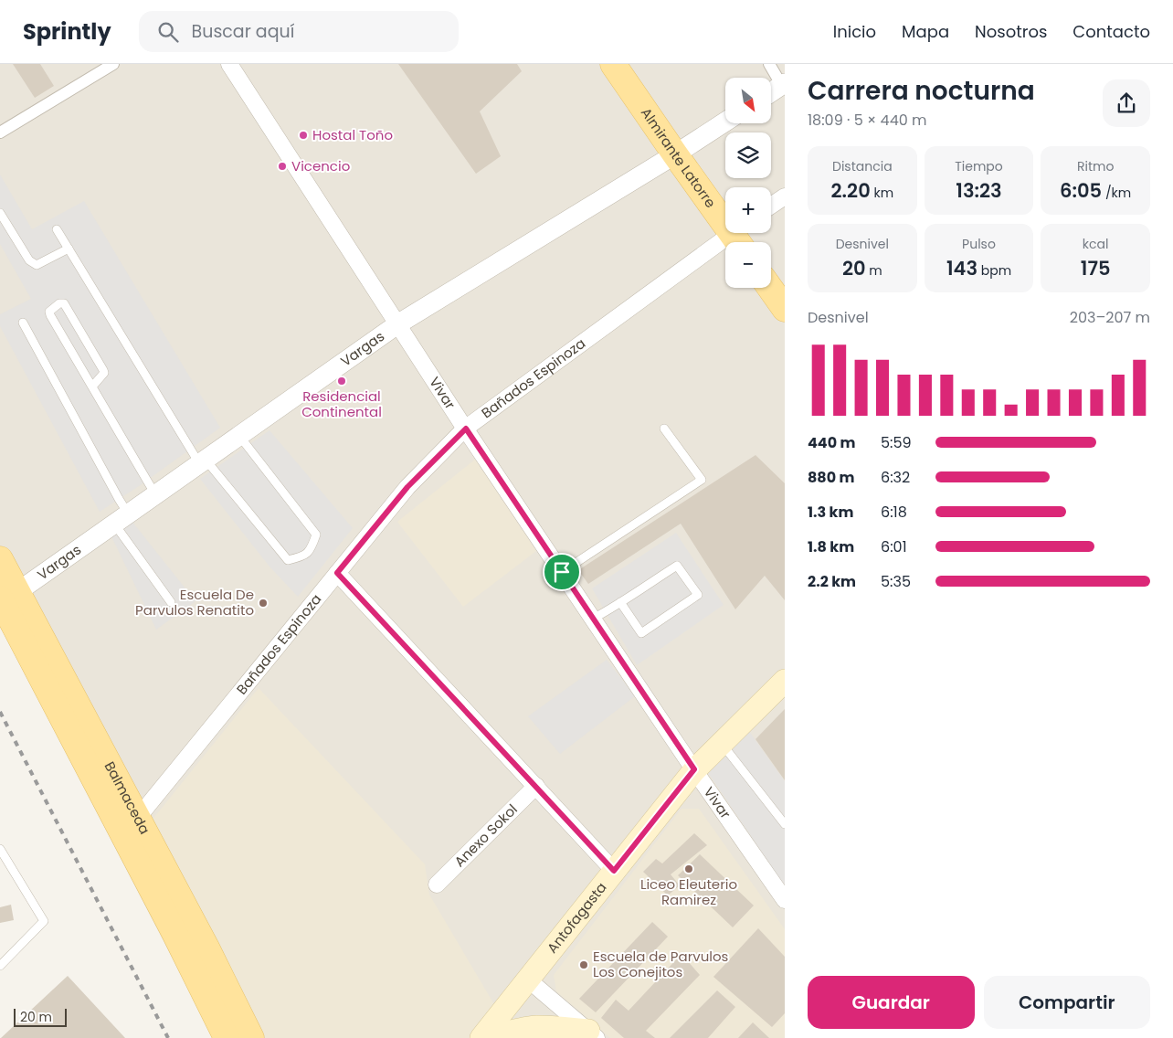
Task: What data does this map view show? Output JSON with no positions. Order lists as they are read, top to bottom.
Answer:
{
  "streets": {
    "main road": ["Almirante Latorre", "Balmaceda", "Antofagasta"],
    "street": [
      "Vargas",
      "Bañados Espinoza",
      "Vivar",
      "Anexo Sokol"
    ]
  },
  "crossings": [
    ["Almirante Latorre", "Vargas"],
    ["Almirante Latorre", "Bañados Espinoza"],
    ["Vargas", "Vivar"],
    ["Vargas", "Balmaceda"],
    ["Bañados Espinoza", "Vivar"],
    ["Bañados Espinoza", "Balmaceda"],
    ["Vivar", "Antofagasta"]
  ],
  "places": [
    "Hostal Toño",
    "Vicencio",
    "Residencial Continental",
    "Escuela De Parvulos Renatito",
    "Liceo Eleuterio Ramirez",
    "Escuela de Parvulos Los Conejitos"
  ],
  "scale_bar": "20 m",
  "north": "bottom right",
  "page": {
    "header": "Sprintly",
    "search": "Buscar aquí",
    "nav": [
      "Inicio",
      "Mapa",
      "Nosotros",
      "Contacto"
    ],
    "heading": ["Carrera nocturna", "18:09 · 5 × 440 m"],
    "map_buttons": ["+", "−"],
    "stats": [
      ["Distancia", "2.20 km"],
      ["Tiempo", "13:23"],
      ["Ritmo", "6:05 /km"],
      ["Desnivel", "20 m"],
      ["Pulso", "143 bpm"],
      ["kcal", "175"]
    ],
    "chart": ["Desnivel", "203–207 m"],
    "list": [
      {
        "name": "440 m",
        "note": "5:59"
      },
      {
        "name": "880 m",
        "note": "6:32"
      },
      {
        "name": "1.3 km",
        "note": "6:18"
      },
      {
        "name": "1.8 km",
        "note": "6:01"
      },
      {
        "name": "2.2 km",
        "note": "5:35"
      }
    ],
    "buttons": ["Guardar", "Compartir"],
    "scale": "20 m"
  }
}
